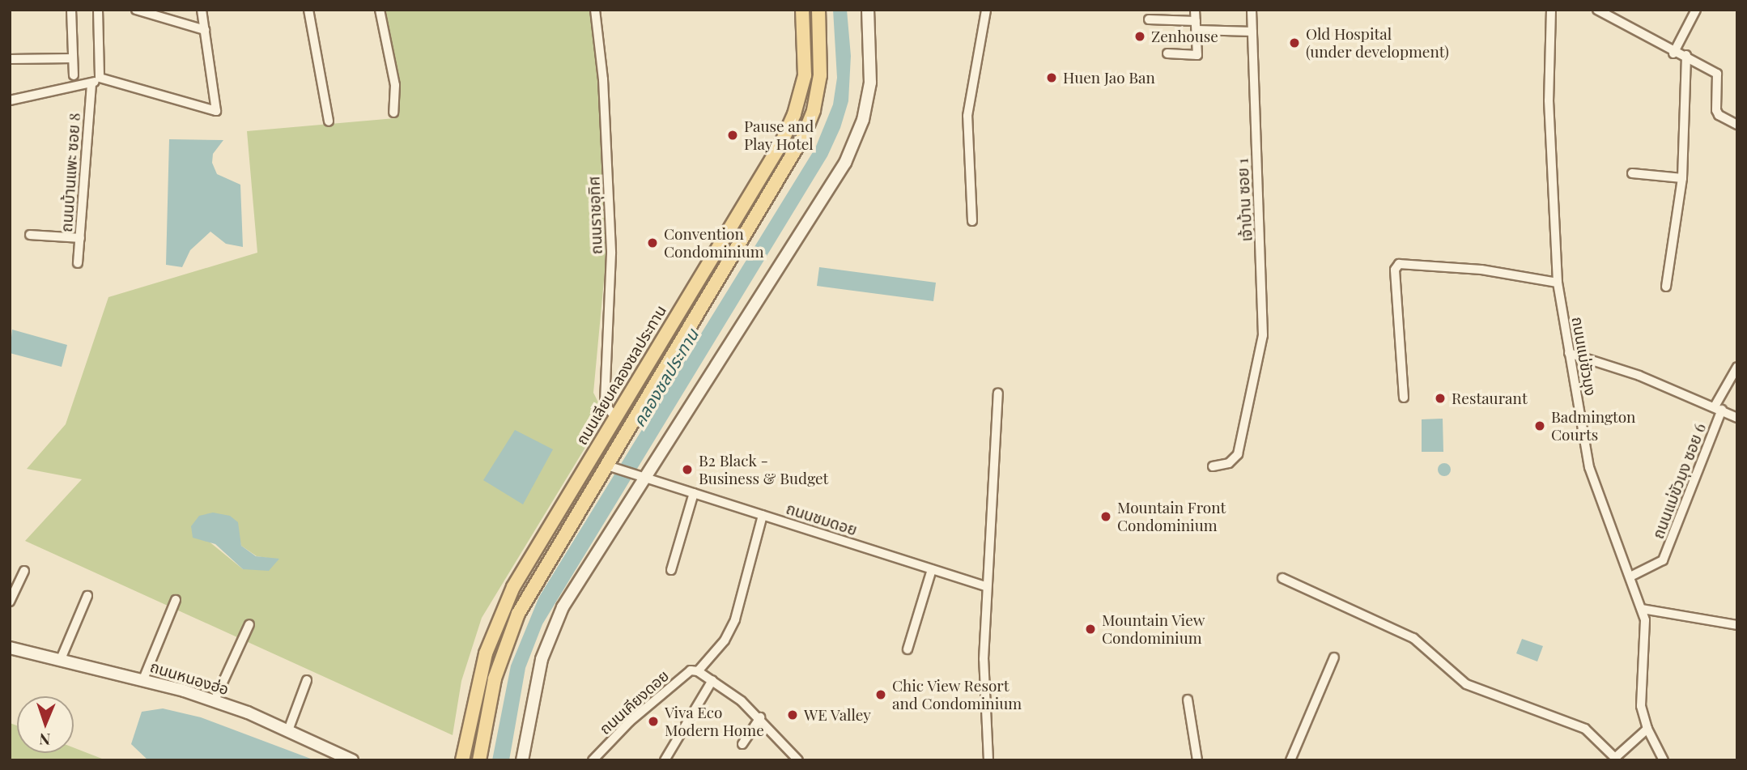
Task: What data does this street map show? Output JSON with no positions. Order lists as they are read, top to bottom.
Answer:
{
  "streets": {
    "main road": ["ถนนเลียบคลองชลประทาน", "ถนนหนองฮ่อ"],
    "street": [
      "ถนนบ้านแพะ ซอย 8",
      "เจ้าบ้าน ซอย 1",
      "ถนนราชอุทิศ",
      "ถนนแม่ขัวมุง",
      "ถนนแม่ขัวมุง ซอย 6",
      "ถนนชมดอย",
      "ถนนเคียงดอย"
    ]
  },
  "crossings": [
    ["ถนนราชอุทิศ", "ถนนเลียบคลองชลประทาน"],
    ["ถนนแม่ขัวมุง", "ถนนแม่ขัวมุง ซอย 6"]
  ],
  "water": ["คลองชลประทาน"],
  "places": [
    "Zenhouse",
    "Old Hospital (under development)",
    "Huen Jao Ban",
    "Pause and Play Hotel",
    "Convention Condominium",
    "Restaurant",
    "Badmington Courts",
    "B2 Black - Business & Budget",
    "Mountain Front Condominium",
    "Mountain View Condominium",
    "Chic View Resort and Condominium",
    "WE Valley",
    "Viva Eco Modern Home"
  ],
  "north": "bottom"
}
